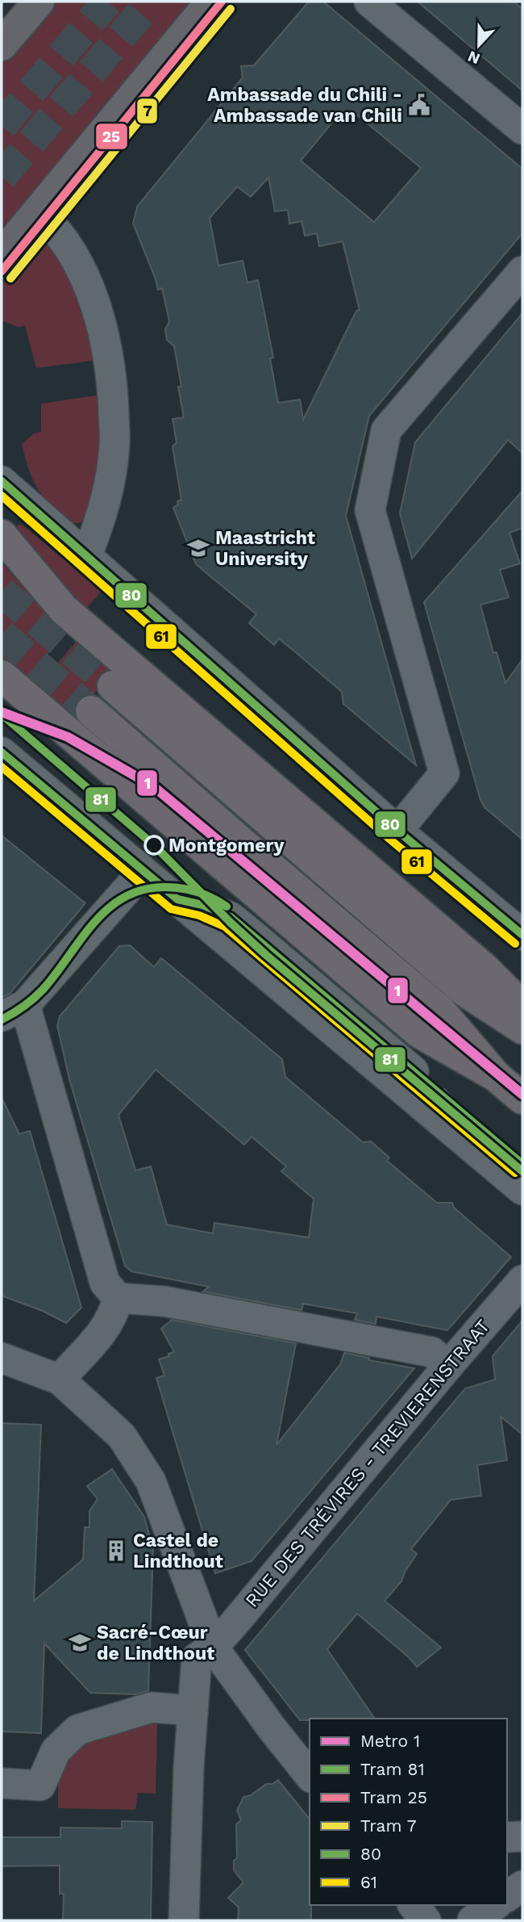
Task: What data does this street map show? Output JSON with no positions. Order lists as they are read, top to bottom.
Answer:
{
  "streets": {
    "street": ["RUE DES TRÉVIRES - TREVIERENSTRAAT"]
  },
  "places": {
    "public building": ["Ambassade du Chili - Ambassade van Chili"],
    "school or university": ["Maastricht University", "Sacré-Cœur de Lindthout"],
    "other": ["Montgomery"],
    "building": ["Castel de Lindthout"]
  },
  "lines": [
    "tram line 25",
    "tram line 7",
    "transit line 80",
    "transit line 61",
    "metro line 1",
    "tram line 81"
  ],
  "legend": [
    "Metro 1",
    "Tram 81",
    "Tram 25",
    "Tram 7",
    "80",
    "61"
  ],
  "north": "bottom"
}
